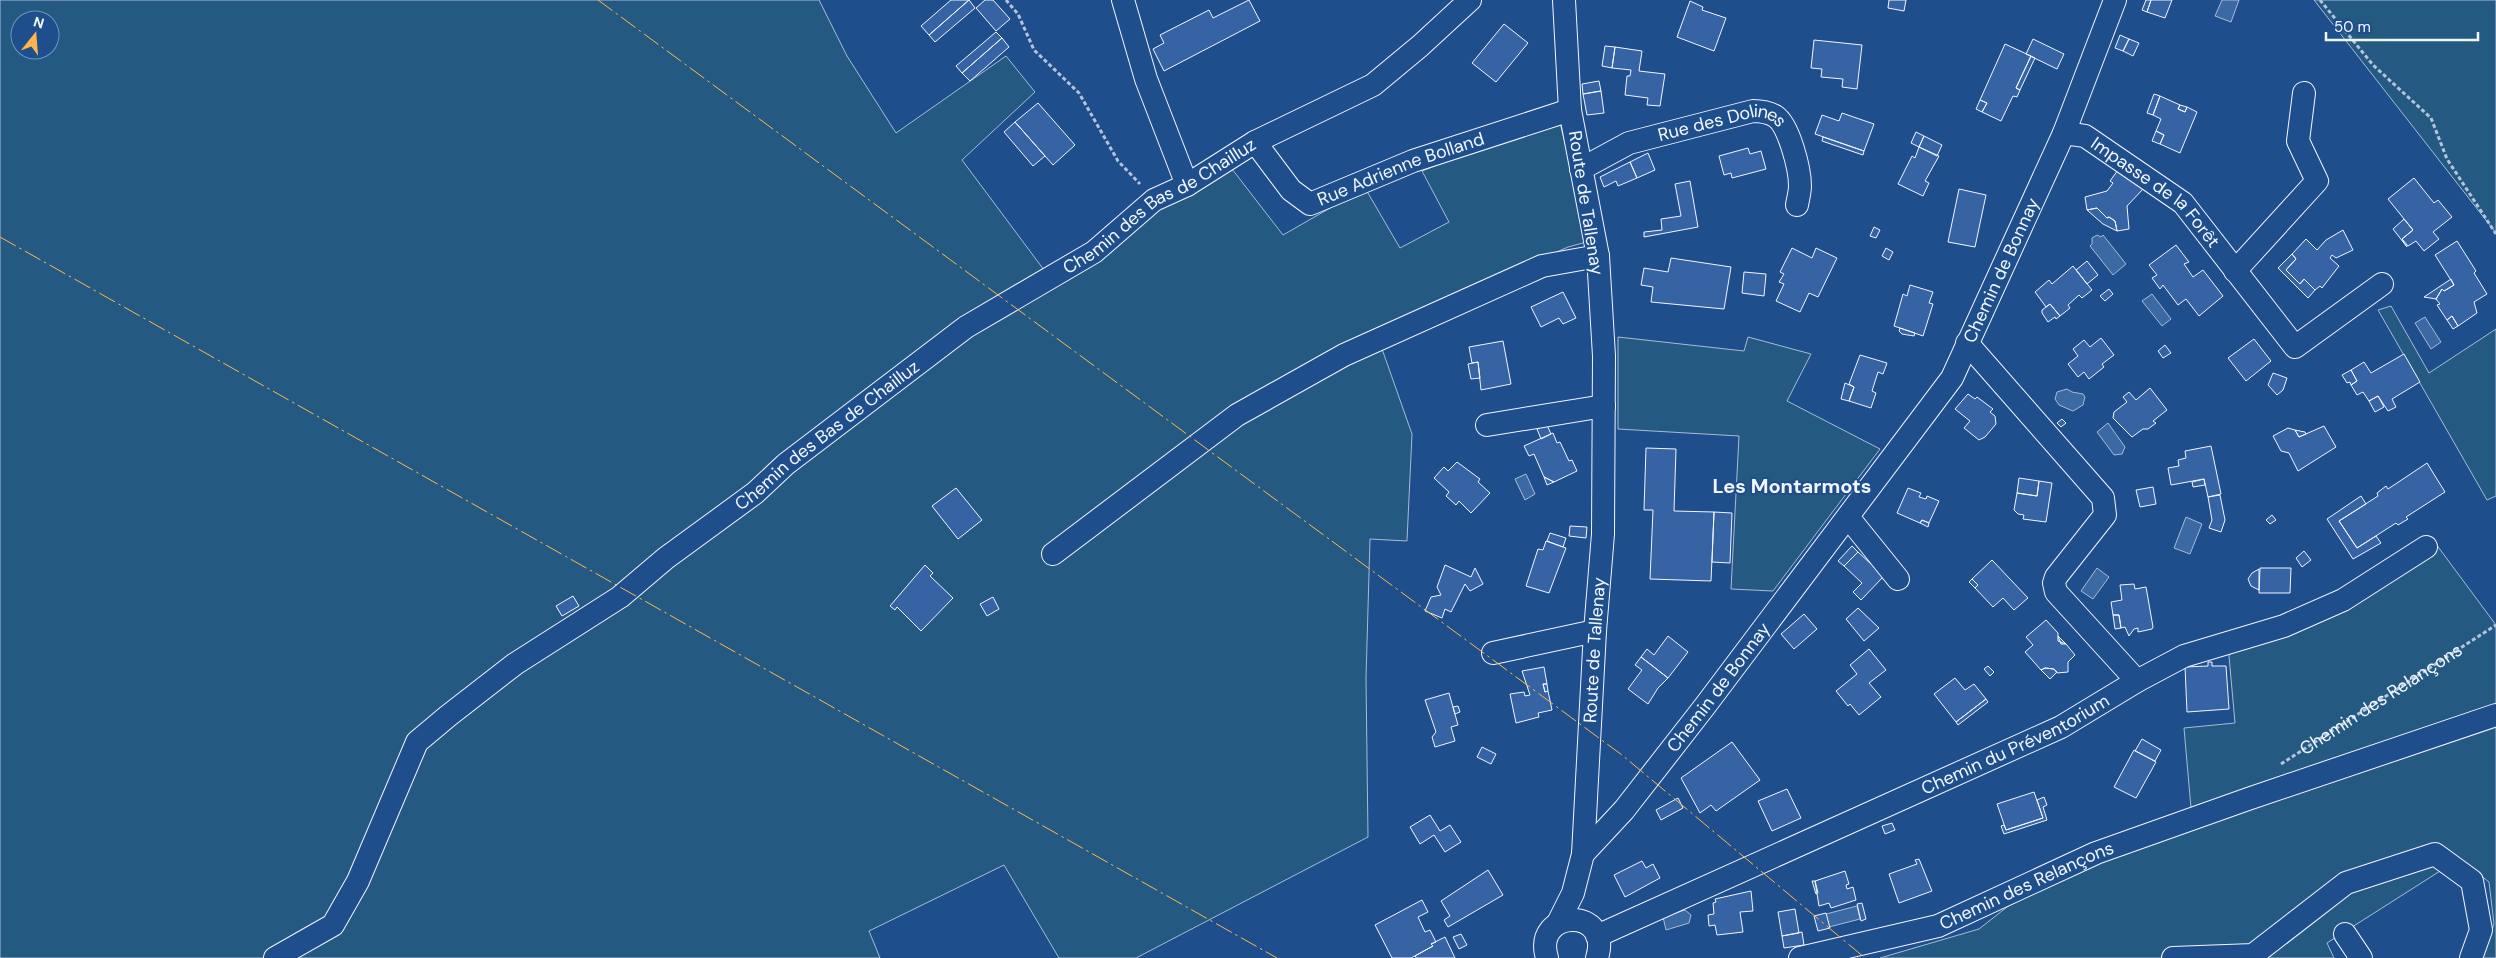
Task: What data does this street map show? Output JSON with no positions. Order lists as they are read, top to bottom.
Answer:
{
  "streets": {
    "street": [
      "Rue des Dolines",
      "Rue Adrienne Bolland",
      "Impasse de la Forêt",
      "Route de Tallenay",
      "Chemin des Bas de Chailluz",
      "Chemin de Bonnay",
      "Chemin des Relançons",
      "Chemin du Préventorium"
    ]
  },
  "crossings": [
    ["Rue des Dolines", "Route de Tallenay"],
    ["Rue Adrienne Bolland", "Route de Tallenay"],
    ["Rue Adrienne Bolland", "Chemin des Bas de Chailluz"],
    ["Impasse de la Forêt", "Chemin de Bonnay"],
    ["Route de Tallenay", "Chemin de Bonnay"]
  ],
  "districts": ["Les Montarmots"],
  "scale_bar": "50 m",
  "north": "top"
}
